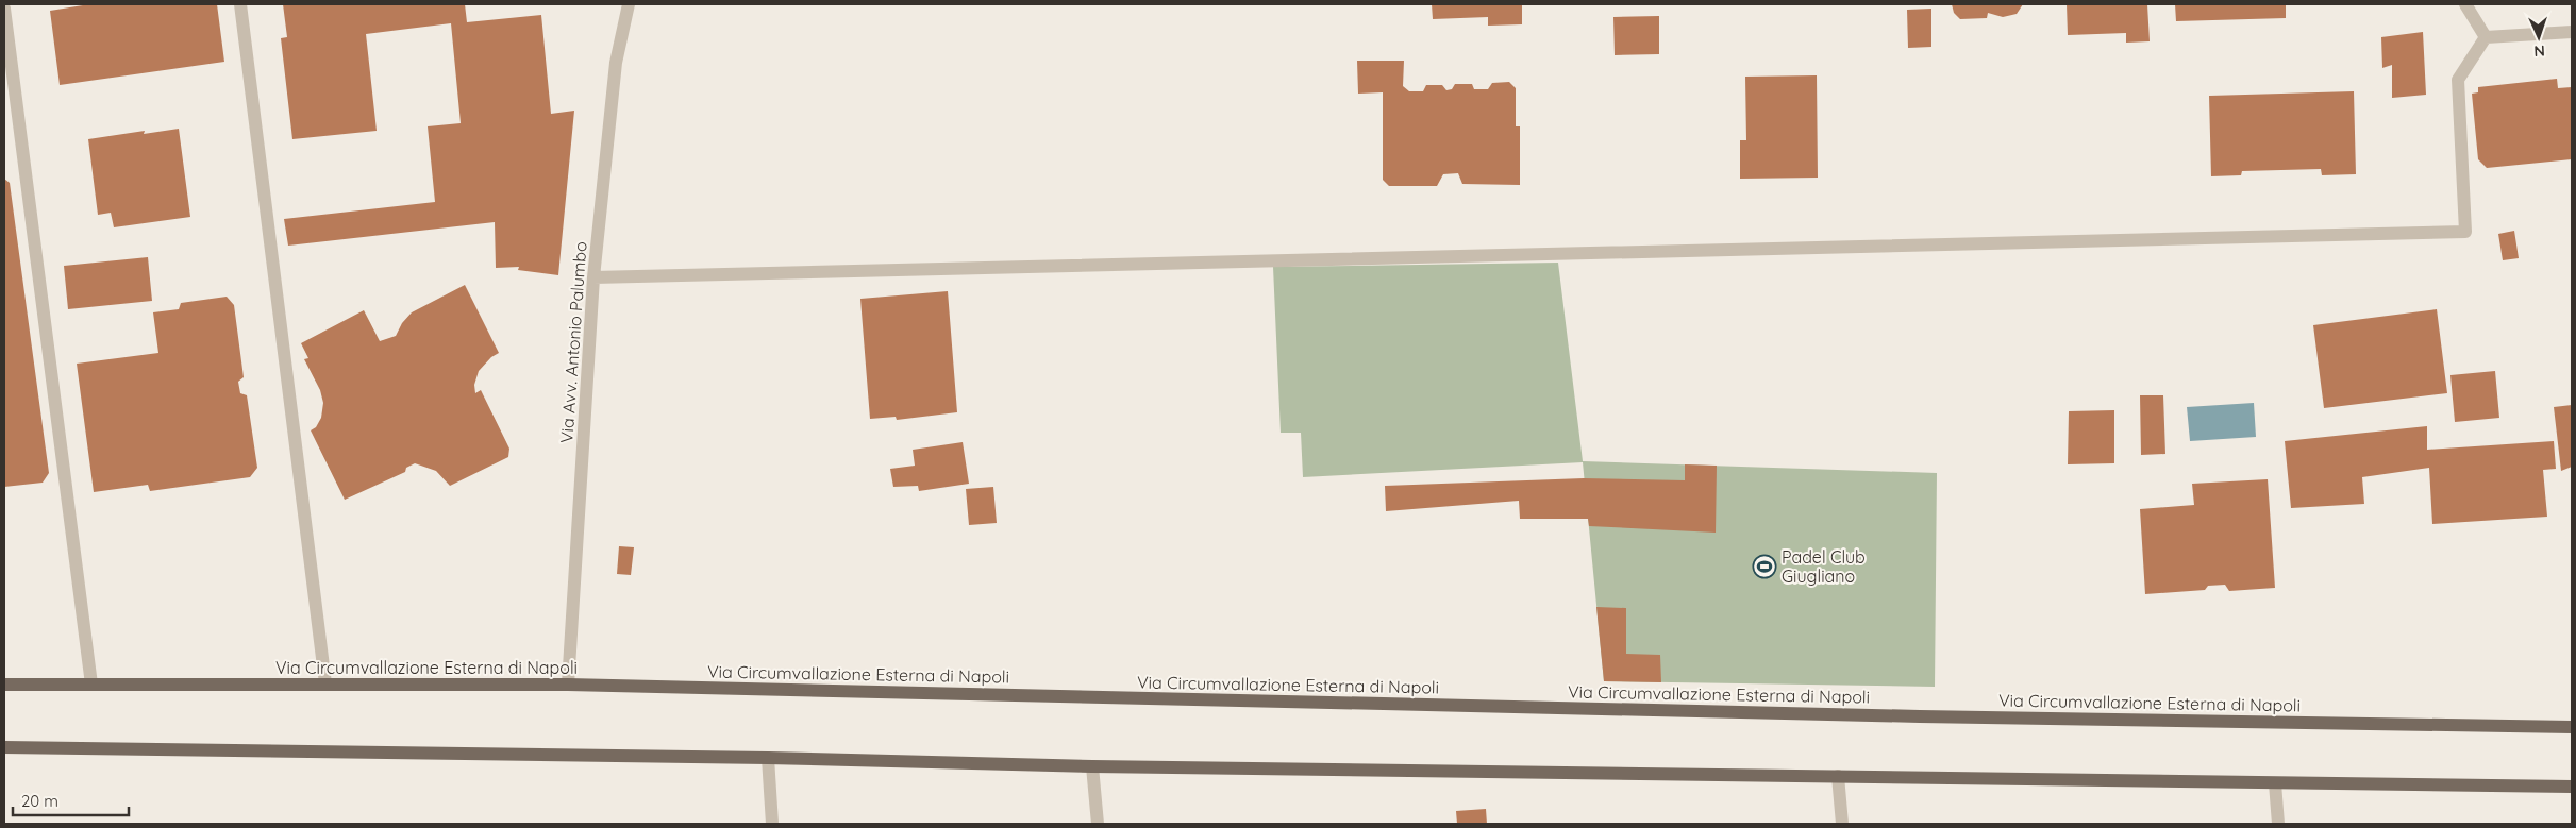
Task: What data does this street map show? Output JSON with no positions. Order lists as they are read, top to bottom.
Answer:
{
  "streets": {
    "main road": ["Via Circumvallazione Esterna di Napoli"],
    "street": ["Via Avv. Antonio Palumbo"]
  },
  "crossings": [
    ["Via Avv. Antonio Palumbo", "Via Circumvallazione Esterna di Napoli"]
  ],
  "places": {
    "sports": ["Padel Club Giugliano"]
  },
  "scale_bar": "20 m",
  "north": "bottom"
}
